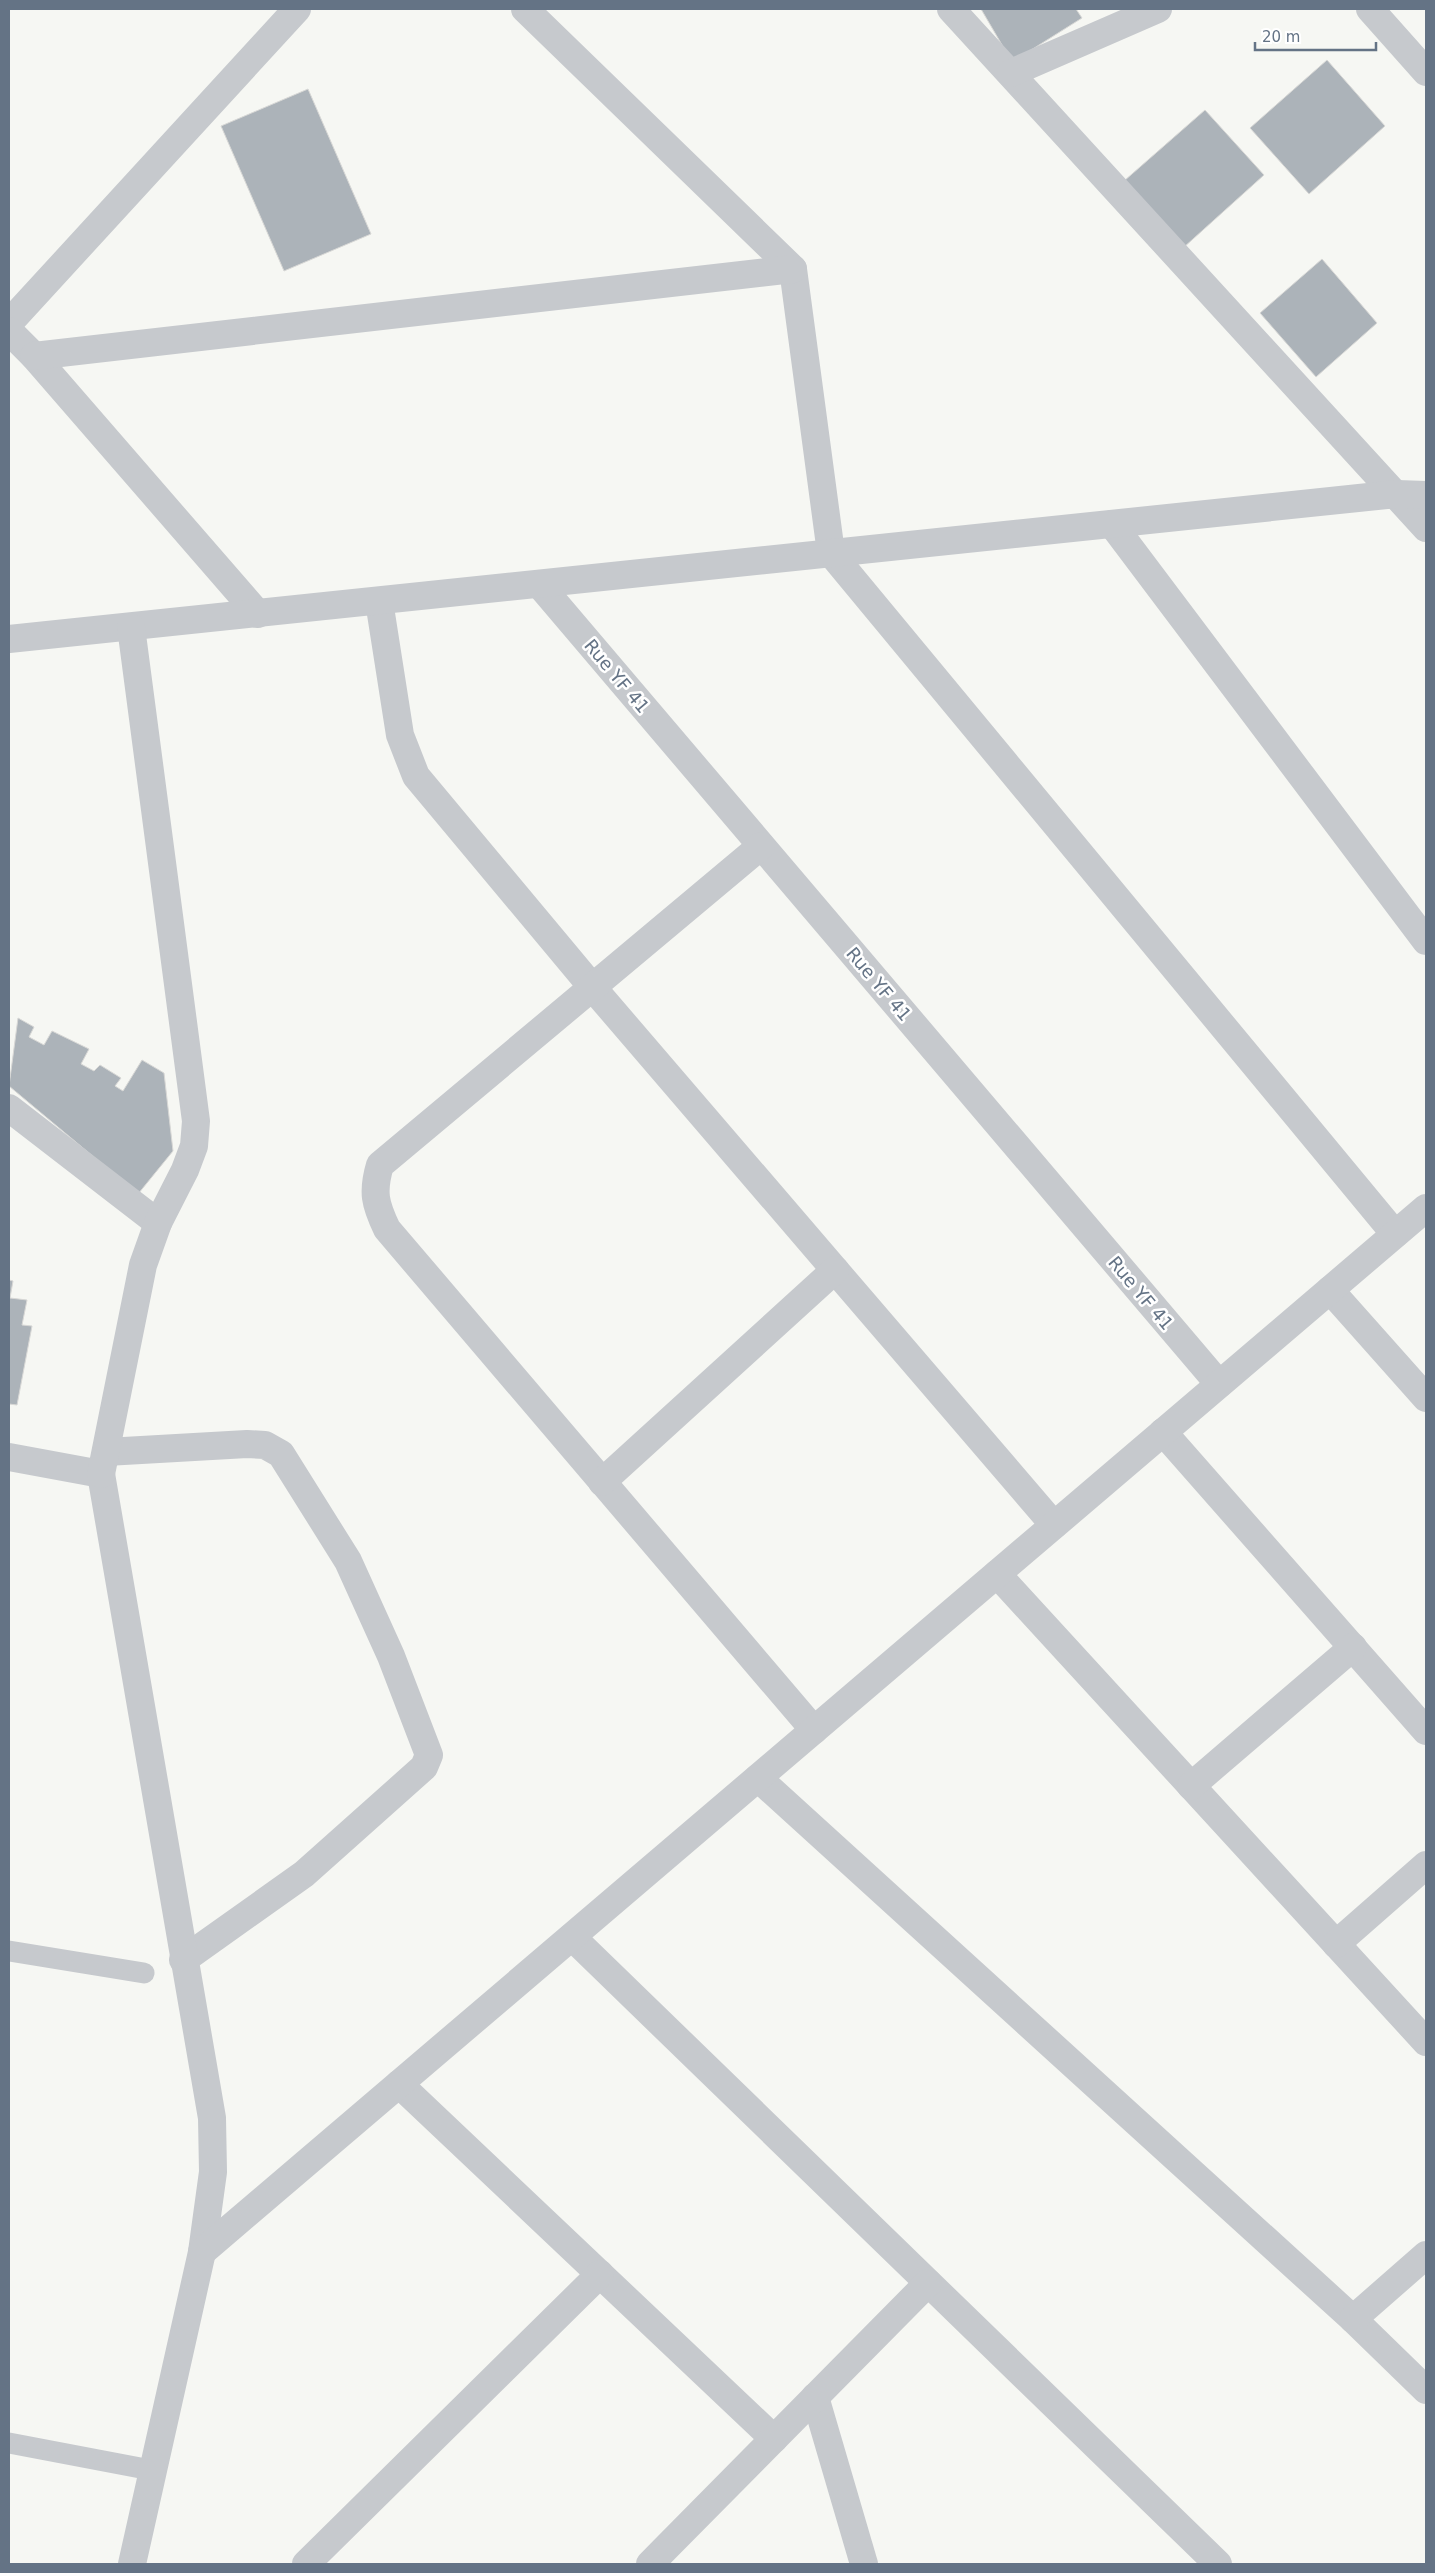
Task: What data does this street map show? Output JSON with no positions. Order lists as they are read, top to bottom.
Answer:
{
  "streets": {
    "street": ["Rue YF 41"]
  },
  "scale_bar": "20 m"
}
